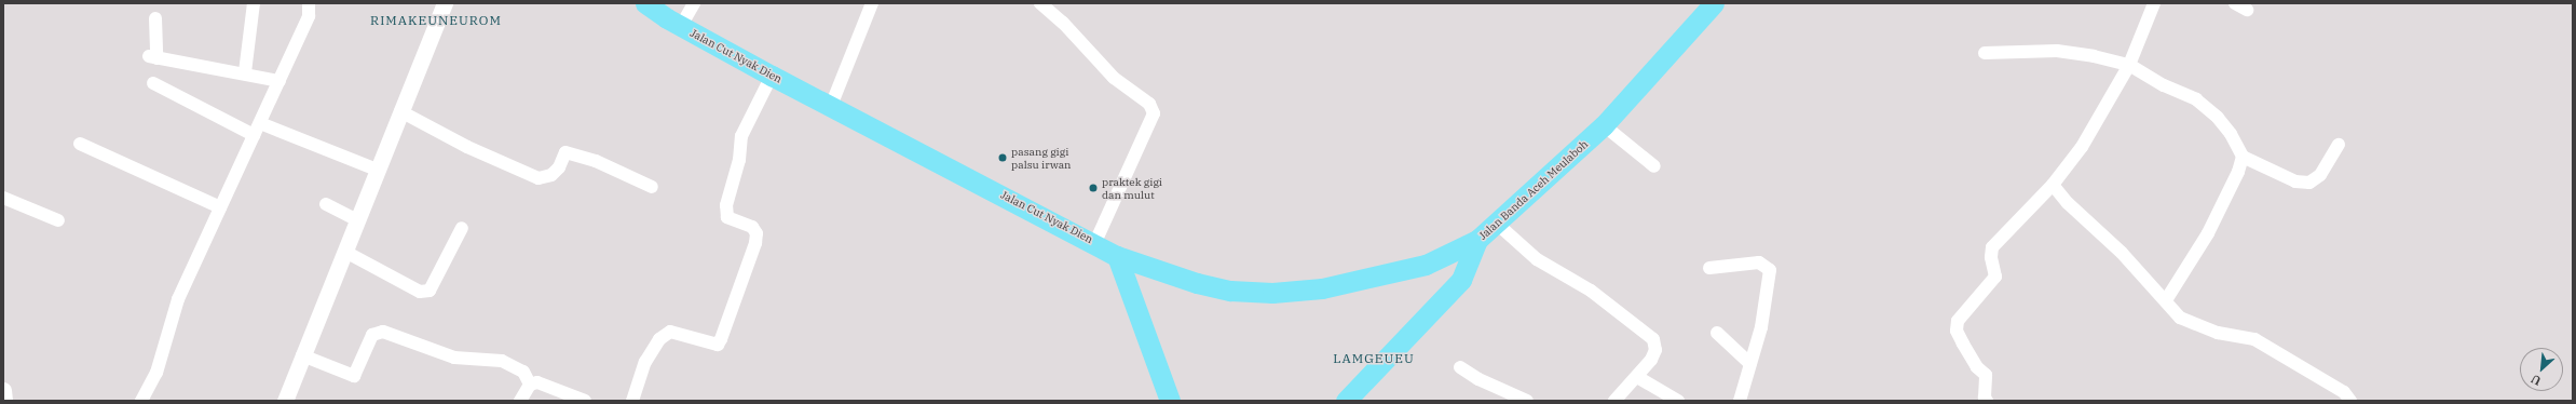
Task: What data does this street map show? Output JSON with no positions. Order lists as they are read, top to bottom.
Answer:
{
  "streets": {
    "highway": ["Jalan Cut Nyak Dien", "Jalan Banda Aceh Meulaboh"]
  },
  "crossings": [
    ["Jalan Cut Nyak Dien", "Jalan Banda Aceh Meulaboh"]
  ],
  "districts": ["RIMAKEUNEUROM", "LAMGEUEU"],
  "places": ["pasang gigi palsu irwan", "praktek gigi dan mulut"],
  "north": "bottom left"
}
